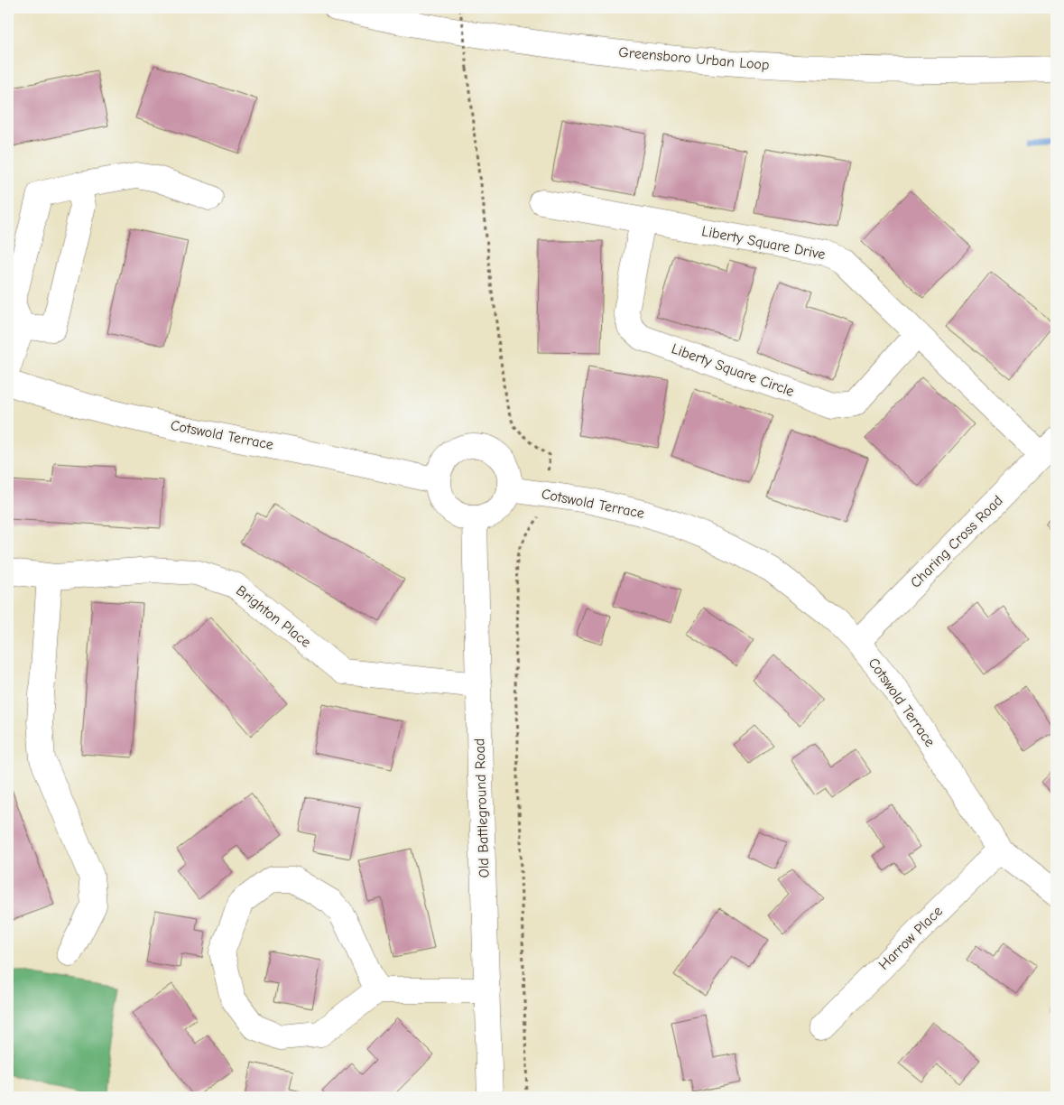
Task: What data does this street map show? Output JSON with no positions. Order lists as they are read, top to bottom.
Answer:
{
  "streets": {
    "main road": [
      "Greensboro Urban Loop",
      "Liberty Square Drive",
      "Liberty Square Circle",
      "Cotswold Terrace",
      "Charing Cross Road",
      "Brighton Place",
      "Old Battleground Road",
      "Harrow Place"
    ]
  },
  "crossings": [
    ["Liberty Square Drive", "Liberty Square Circle"],
    ["Liberty Square Drive", "Charing Cross Road"],
    ["Cotswold Terrace", "Charing Cross Road"],
    ["Cotswold Terrace", "Old Battleground Road"],
    ["Cotswold Terrace", "Harrow Place"],
    ["Brighton Place", "Old Battleground Road"]
  ]
}
